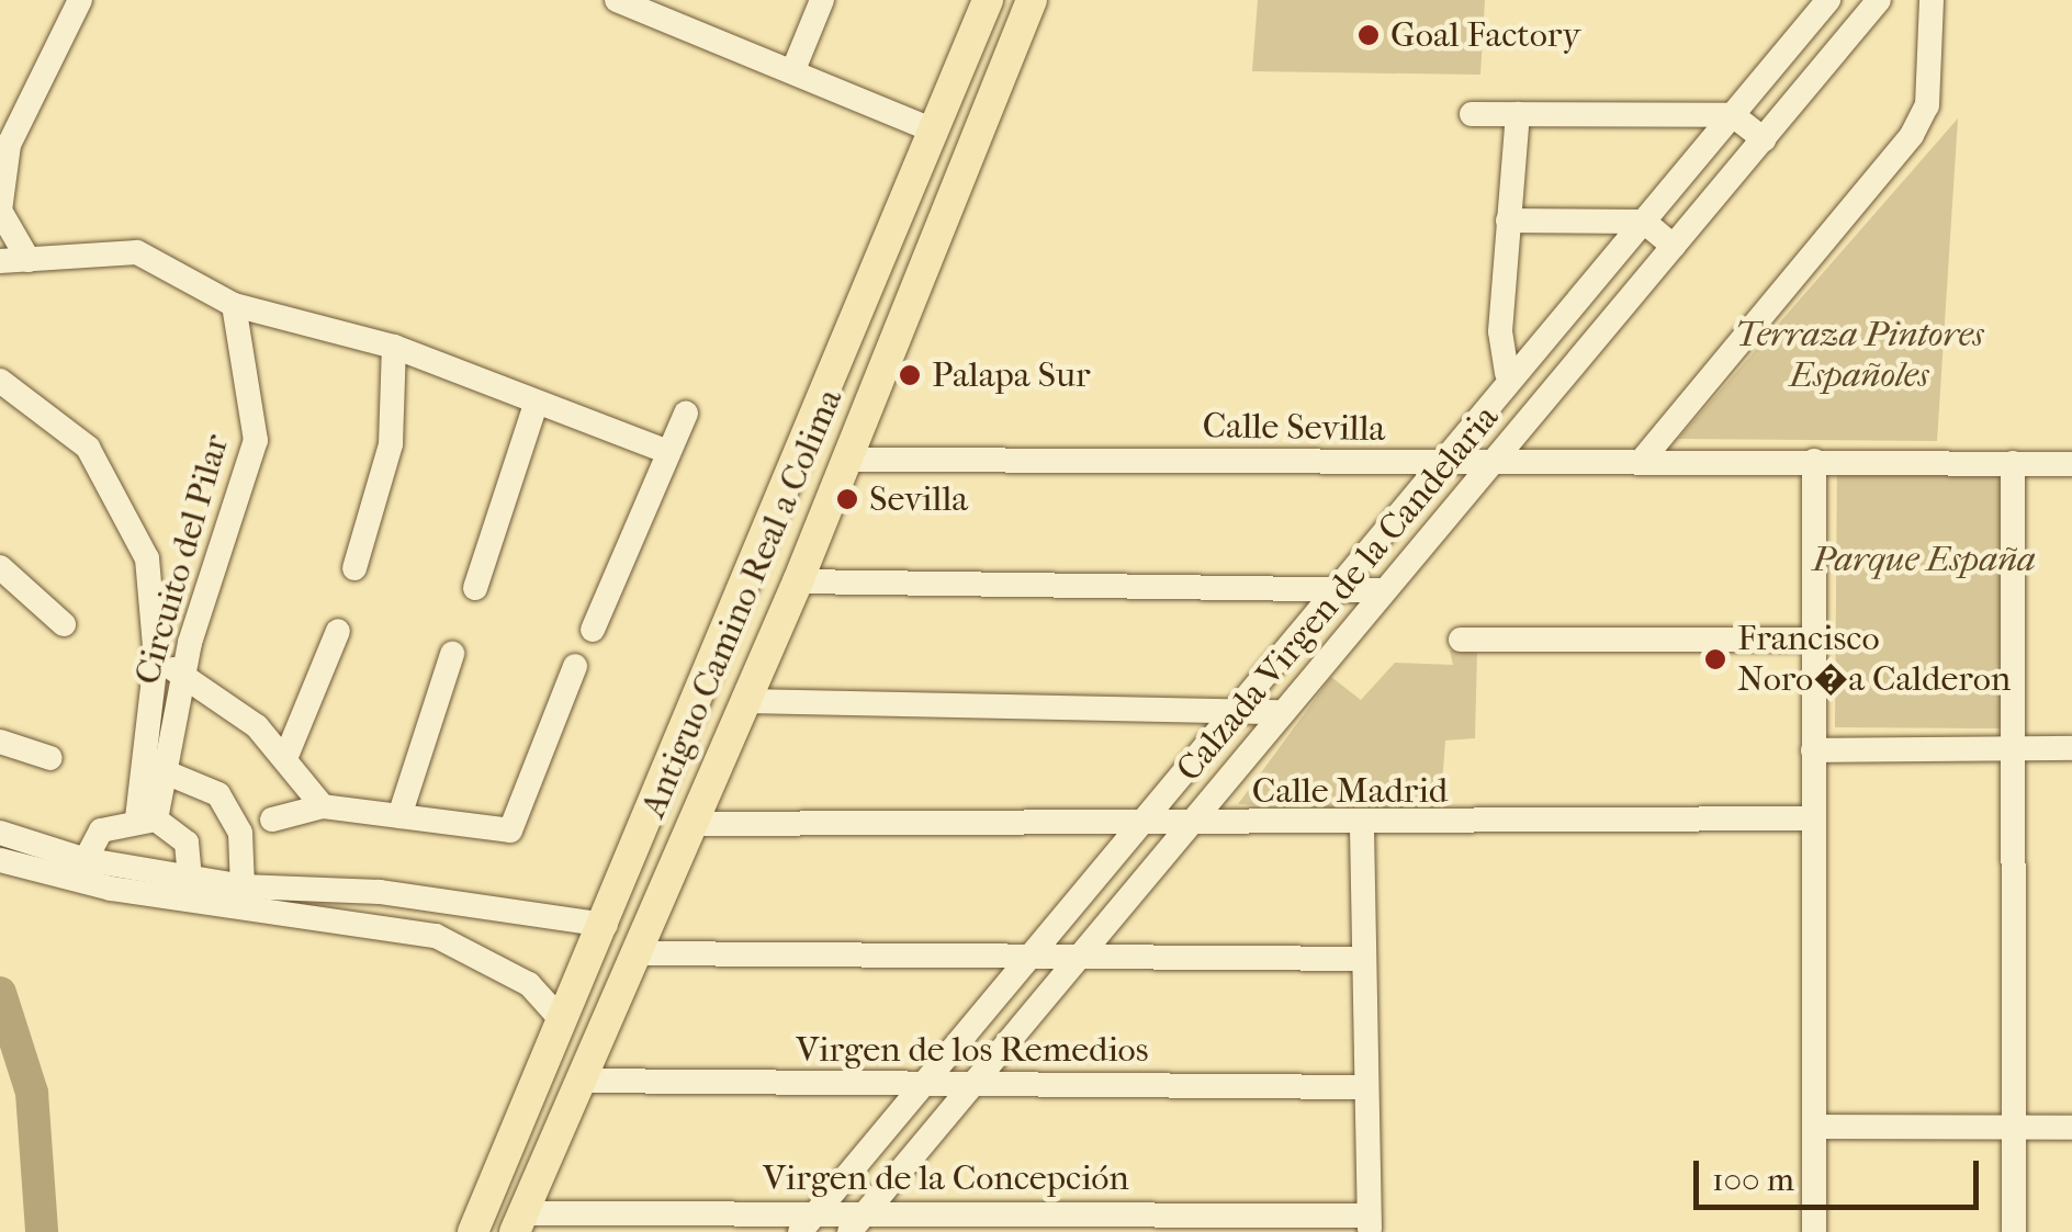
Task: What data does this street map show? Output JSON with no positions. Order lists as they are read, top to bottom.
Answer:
{
  "streets": {
    "main road": ["Antiguo Camino Real a Colima"],
    "street": [
      "Calle Sevilla",
      "Circuito del Pilar",
      "Calzada Virgen de la Candelaria",
      "Calle Madrid",
      "Virgen de los Remedios",
      "Virgen de la Concepción"
    ]
  },
  "crossings": [
    ["Calle Sevilla", "Calzada Virgen de la Candelaria"],
    ["Calle Sevilla", "Antiguo Camino Real a Colima"],
    ["Calzada Virgen de la Candelaria", "Calle Madrid"],
    ["Calzada Virgen de la Candelaria", "Virgen de los Remedios"],
    ["Calzada Virgen de la Candelaria", "Virgen de la Concepción"],
    ["Antiguo Camino Real a Colima", "Calle Madrid"],
    ["Antiguo Camino Real a Colima", "Virgen de los Remedios"],
    ["Antiguo Camino Real a Colima", "Virgen de la Concepción"]
  ],
  "parks": ["Terraza Pintores Españoles", "Parque España"],
  "places": [
    "Goal Factory",
    "Palapa Sur",
    "Sevilla",
    "Francisco Noro�a Calderon"
  ],
  "scale_bar": "100 m"
}
